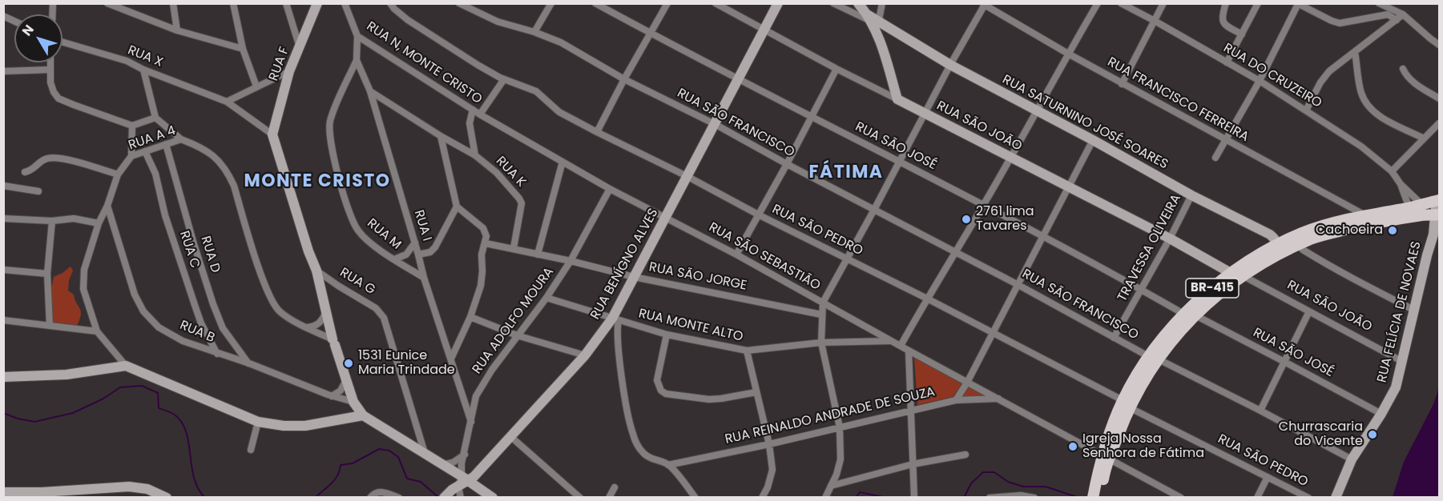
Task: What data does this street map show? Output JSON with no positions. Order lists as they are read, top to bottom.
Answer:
{
  "streets": {
    "main road": [
      "RUA F",
      "RUA SATURNINO JOSÉ SOARES",
      "RUA SÃO JOÃO",
      "RUA BENÍGNO ALVES",
      "BR-415",
      "RUA FELÍCIA DE NOVAES"
    ],
    "street": [
      "RUA X",
      "RUA N, MONTE CRISTO",
      "RUA DO CRUZEIRO",
      "RUA FRANCISCO FERREIRA",
      "RUA SÃO FRANCISCO",
      "RUA A 4",
      "RUA SÃO JOSÉ",
      "RUA K",
      "RUA I",
      "RUA SÃO PEDRO",
      "RUA M",
      "TRAVESSA OLIVEIRA",
      "RUA C",
      "RUA D",
      "RUA SÃO SEBASTIÃO",
      "RUA SÃO JORGE",
      "RUA G",
      "RUA ADOLFO MOURA",
      "RUA MONTE ALTO",
      "RUA B",
      "RUA REINALDO ANDRADE DE SOUZA"
    ]
  },
  "crossings": [
    ["RUA X", "RUA F"],
    ["RUA N, MONTE CRISTO", "RUA I"],
    ["RUA N, MONTE CRISTO", "RUA SÃO SEBASTIÃO"],
    ["RUA DO CRUZEIRO", "BR-415"],
    ["RUA FRANCISCO FERREIRA", "BR-415"],
    ["RUA SATURNINO JOSÉ SOARES", "TRAVESSA OLIVEIRA"],
    ["RUA SATURNINO JOSÉ SOARES", "BR-415"],
    ["RUA SÃO FRANCISCO", "TRAVESSA OLIVEIRA"],
    ["RUA SÃO FRANCISCO", "RUA BENÍGNO ALVES"],
    ["RUA SÃO FRANCISCO", "BR-415"],
    ["RUA SÃO FRANCISCO", "RUA FELÍCIA DE NOVAES"],
    ["RUA SÃO JOÃO", "TRAVESSA OLIVEIRA"],
    ["RUA SÃO JOÃO", "RUA BENÍGNO ALVES"],
    ["RUA SÃO JOÃO", "BR-415"],
    ["RUA SÃO JOÃO", "RUA FELÍCIA DE NOVAES"],
    ["RUA A 4", "RUA C"],
    ["RUA A 4", "RUA D"],
    ["RUA A 4", "RUA B"],
    ["RUA SÃO JOSÉ", "TRAVESSA OLIVEIRA"],
    ["RUA SÃO JOSÉ", "RUA BENÍGNO ALVES"],
    ["RUA SÃO JOSÉ", "BR-415"],
    ["RUA SÃO JOSÉ", "RUA FELÍCIA DE NOVAES"],
    ["RUA K", "RUA I"],
    ["RUA K", "RUA SÃO JORGE"],
    ["RUA I", "RUA M"],
    ["RUA I", "RUA ADOLFO MOURA"],
    ["RUA SÃO PEDRO", "RUA BENÍGNO ALVES"],
    ["RUA SÃO PEDRO", "BR-415"],
    ["RUA C", "RUA B"],
    ["RUA D", "RUA B"],
    ["RUA SÃO SEBASTIÃO", "RUA BENÍGNO ALVES"],
    ["RUA SÃO SEBASTIÃO", "RUA ADOLFO MOURA"],
    ["RUA SÃO SEBASTIÃO", "RUA MONTE ALTO"],
    ["RUA BENÍGNO ALVES", "RUA SÃO JORGE"],
    ["RUA BENÍGNO ALVES", "RUA ADOLFO MOURA"],
    ["RUA BENÍGNO ALVES", "RUA MONTE ALTO"],
    ["RUA SÃO JORGE", "RUA ADOLFO MOURA"],
    ["BR-415", "RUA FELÍCIA DE NOVAES"],
    ["RUA ADOLFO MOURA", "RUA MONTE ALTO"]
  ],
  "districts": ["FÁTIMA", "MONTE CRISTO"],
  "places": [
    "2761 lima Tavares",
    "Cachoeira",
    "1531 Eunice Maria Trindade",
    "Churrascaria do Vicente",
    "Igreja Nossa Senhora de Fátima"
  ],
  "north": "top left"
}
